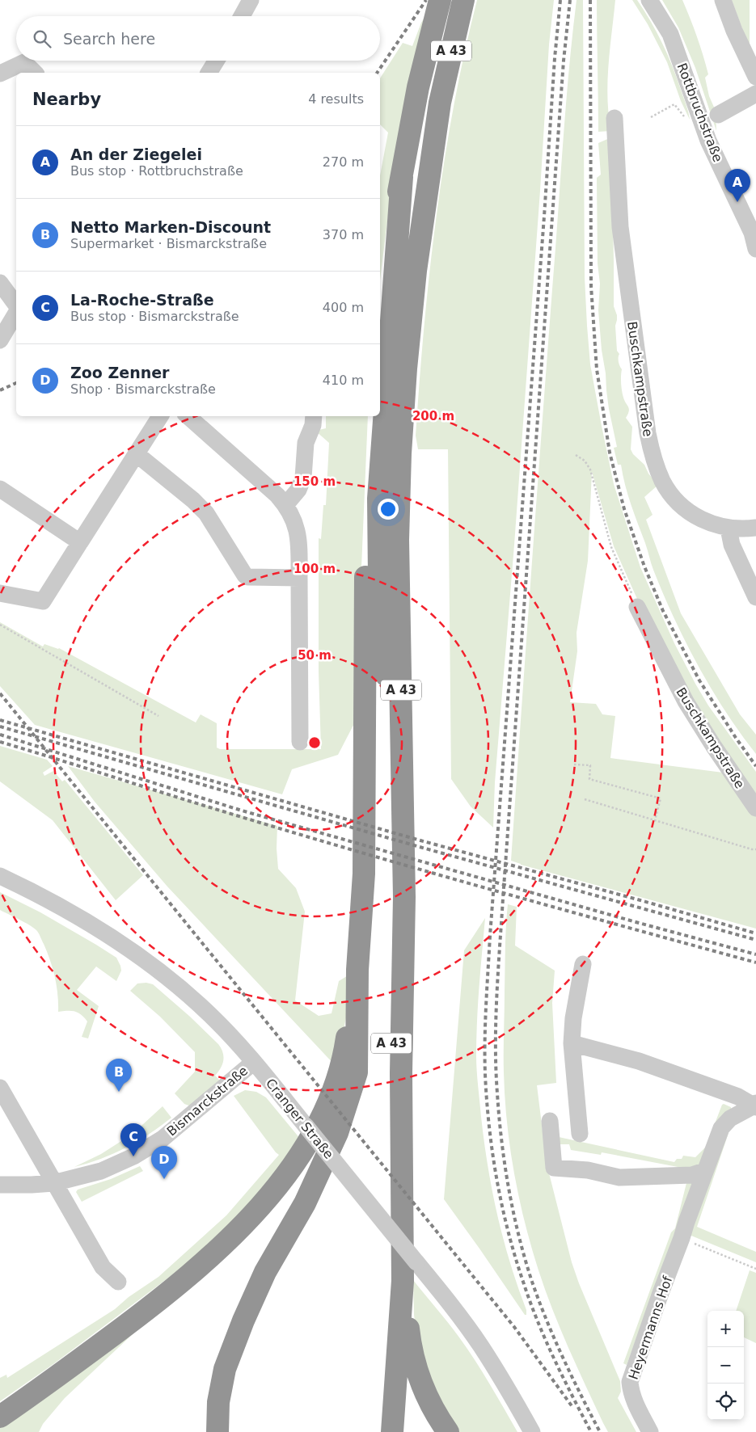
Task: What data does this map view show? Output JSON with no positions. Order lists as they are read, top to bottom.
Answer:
{
  "streets": {
    "highway": ["A 43"],
    "street": [
      "Rottbruchstraße",
      "Buschkampstraße",
      "Bismarckstraße",
      "Cranger Straße",
      "Heyermanns Hof"
    ]
  },
  "crossings": [
    ["Bismarckstraße", "Cranger Straße"]
  ],
  "page": {
    "search": "Search here",
    "heading": ["Nearby", "4 results"],
    "list": [
      {
        "mark": "A",
        "name": "An der Ziegelei",
        "note": "Bus stop · Rottbruchstraße",
        "value": "270 m"
      },
      {
        "mark": "B",
        "name": "Netto Marken-Discount",
        "note": "Supermarket · Bismarckstraße",
        "value": "370 m"
      },
      {
        "mark": "C",
        "name": "La-Roche-Straße",
        "note": "Bus stop · Bismarckstraße",
        "value": "400 m"
      },
      {
        "mark": "D",
        "name": "Zoo Zenner",
        "note": "Shop · Bismarckstraße",
        "value": "410 m"
      }
    ],
    "pins": [
      "A",
      "B",
      "C",
      "D"
    ],
    "map_buttons": ["+", "−"]
  },
  "rings": [
    "200 m",
    "150 m",
    "100 m",
    "50 m"
  ]
}
